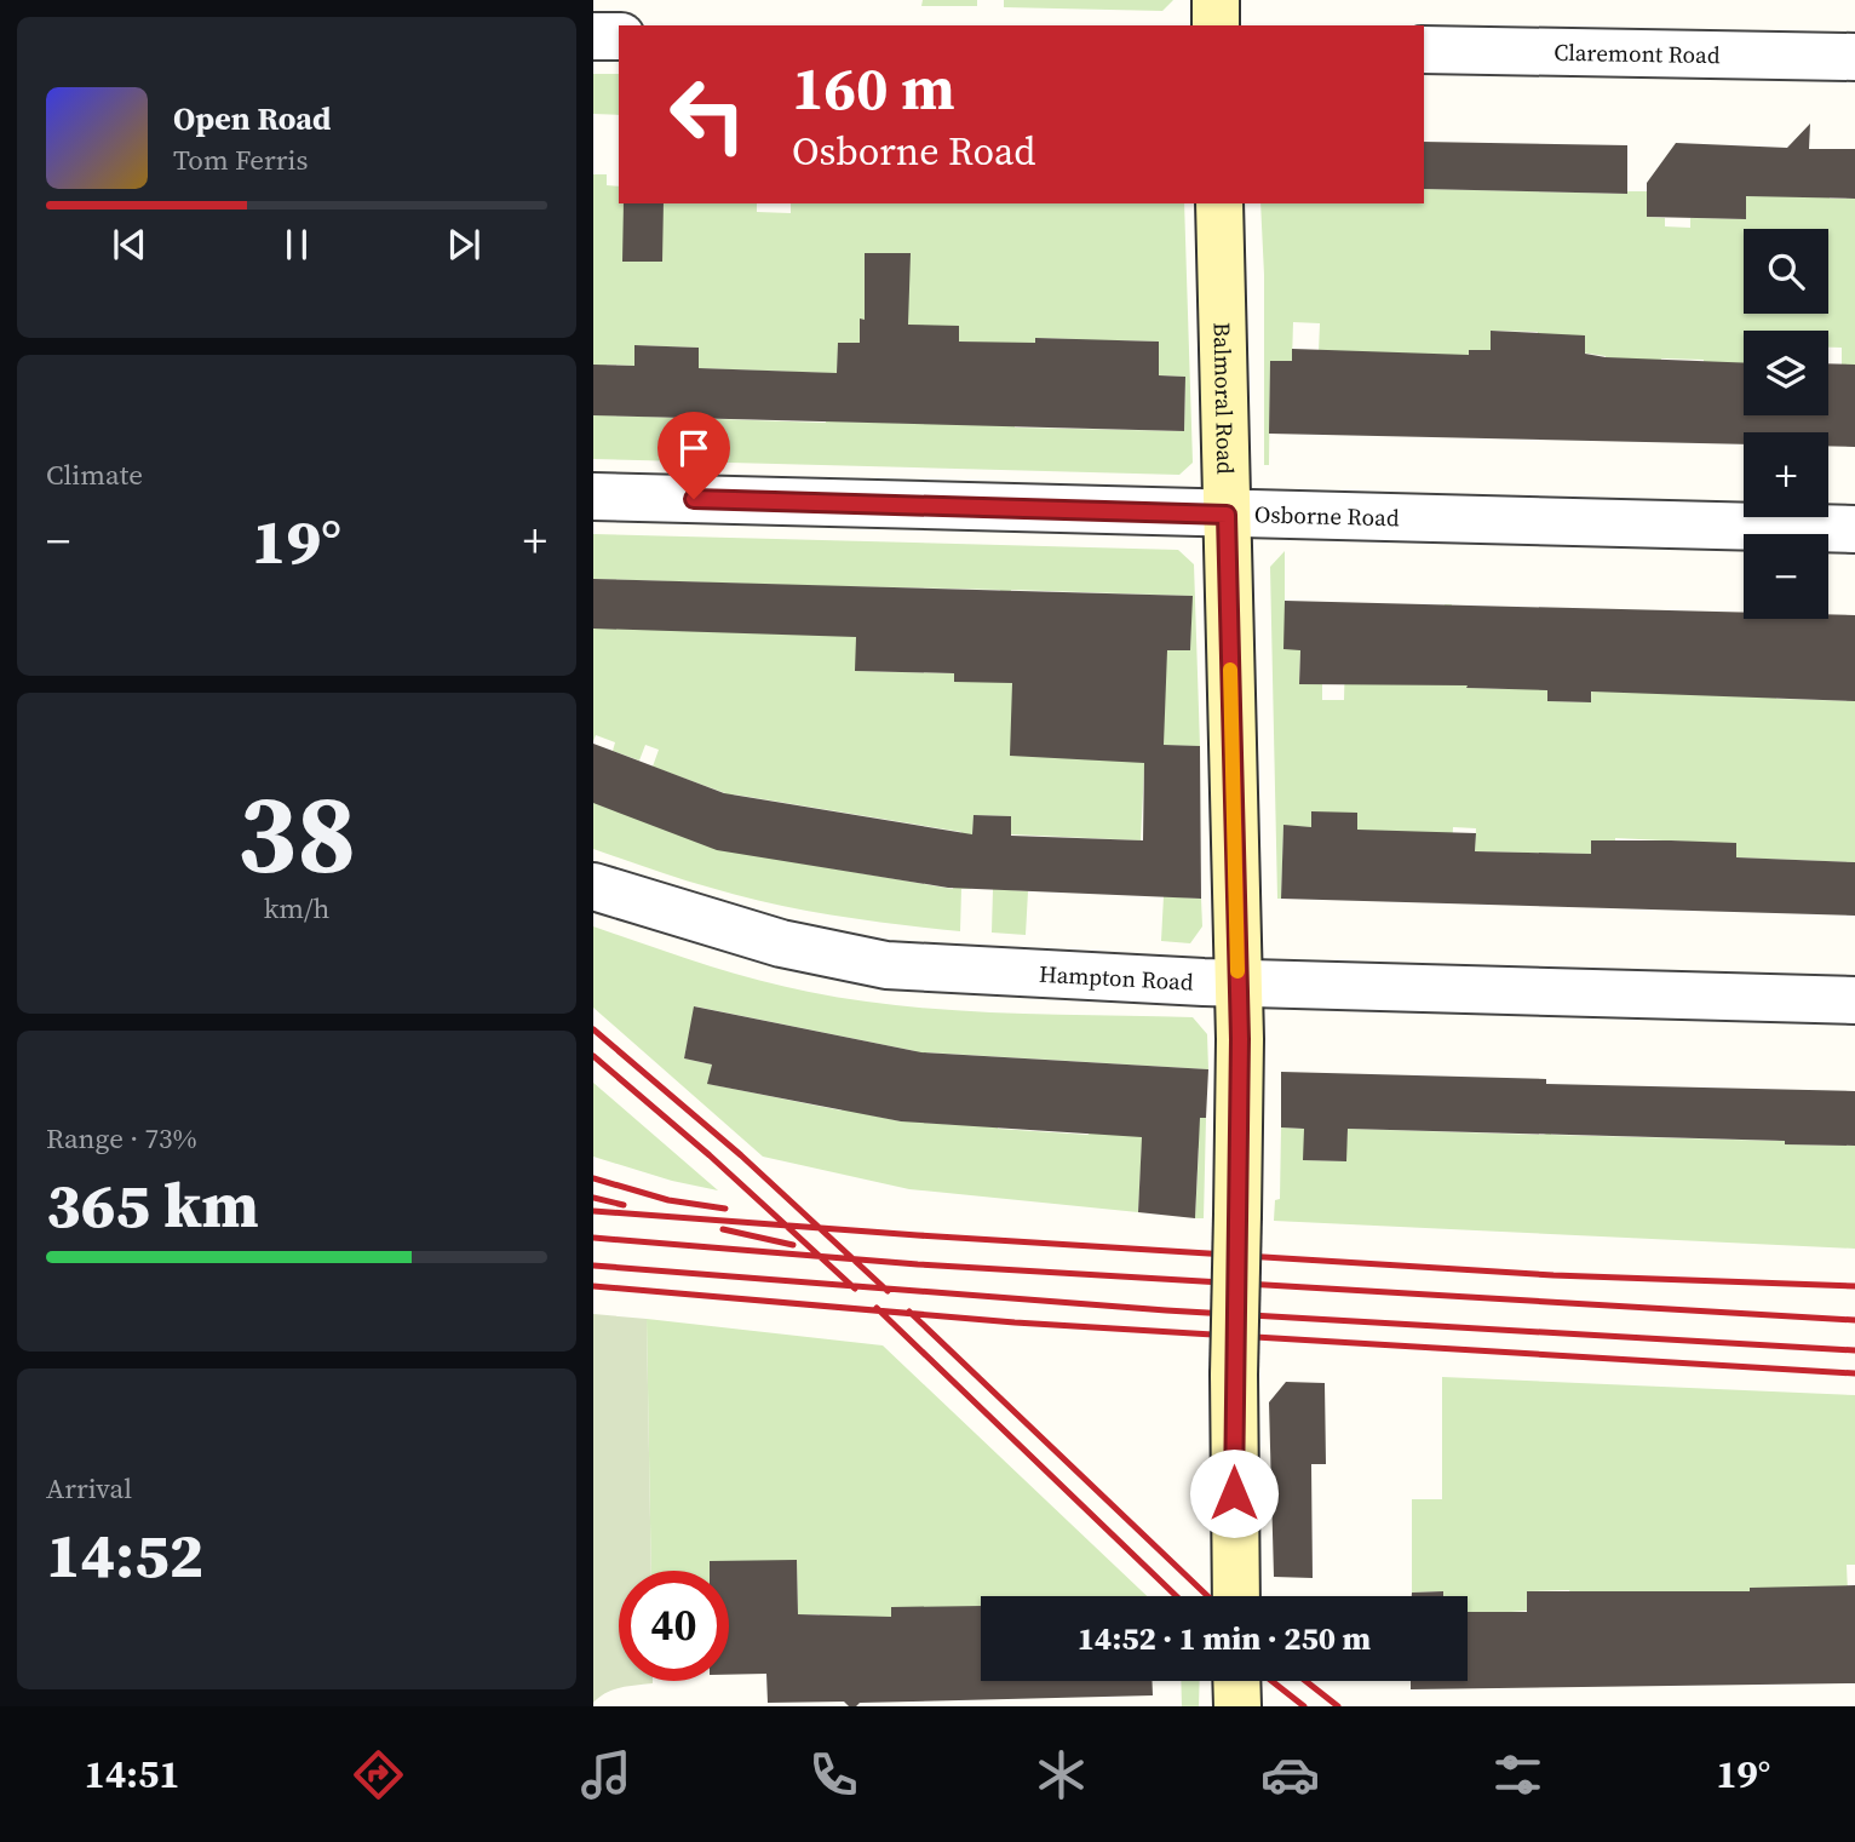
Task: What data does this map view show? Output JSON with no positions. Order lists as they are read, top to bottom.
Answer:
{
  "streets": {
    "street": [
      "Claremont Road",
      "Balmoral Road",
      "Osborne Road",
      "Hampton Road"
    ]
  },
  "crossings": [
    ["Balmoral Road", "Osborne Road"],
    ["Balmoral Road", "Hampton Road"]
  ],
  "page": {
    "turn": ["160 m", "Osborne Road"],
    "song": ["Open Road", "Tom Ferris"],
    "map_buttons": ["+", "−"],
    "tile": [
      "Climate",
      ["38", "km/h"],
      ["Range · 73%", "365 km"],
      ["Arrival", "14:52"]
    ],
    "heat": ["−", "19°", "+"],
    "limit": "40",
    "trip": "14:52 · 1 min · 250 m",
    "tabs": ["14:51", "19°"]
  }
}
